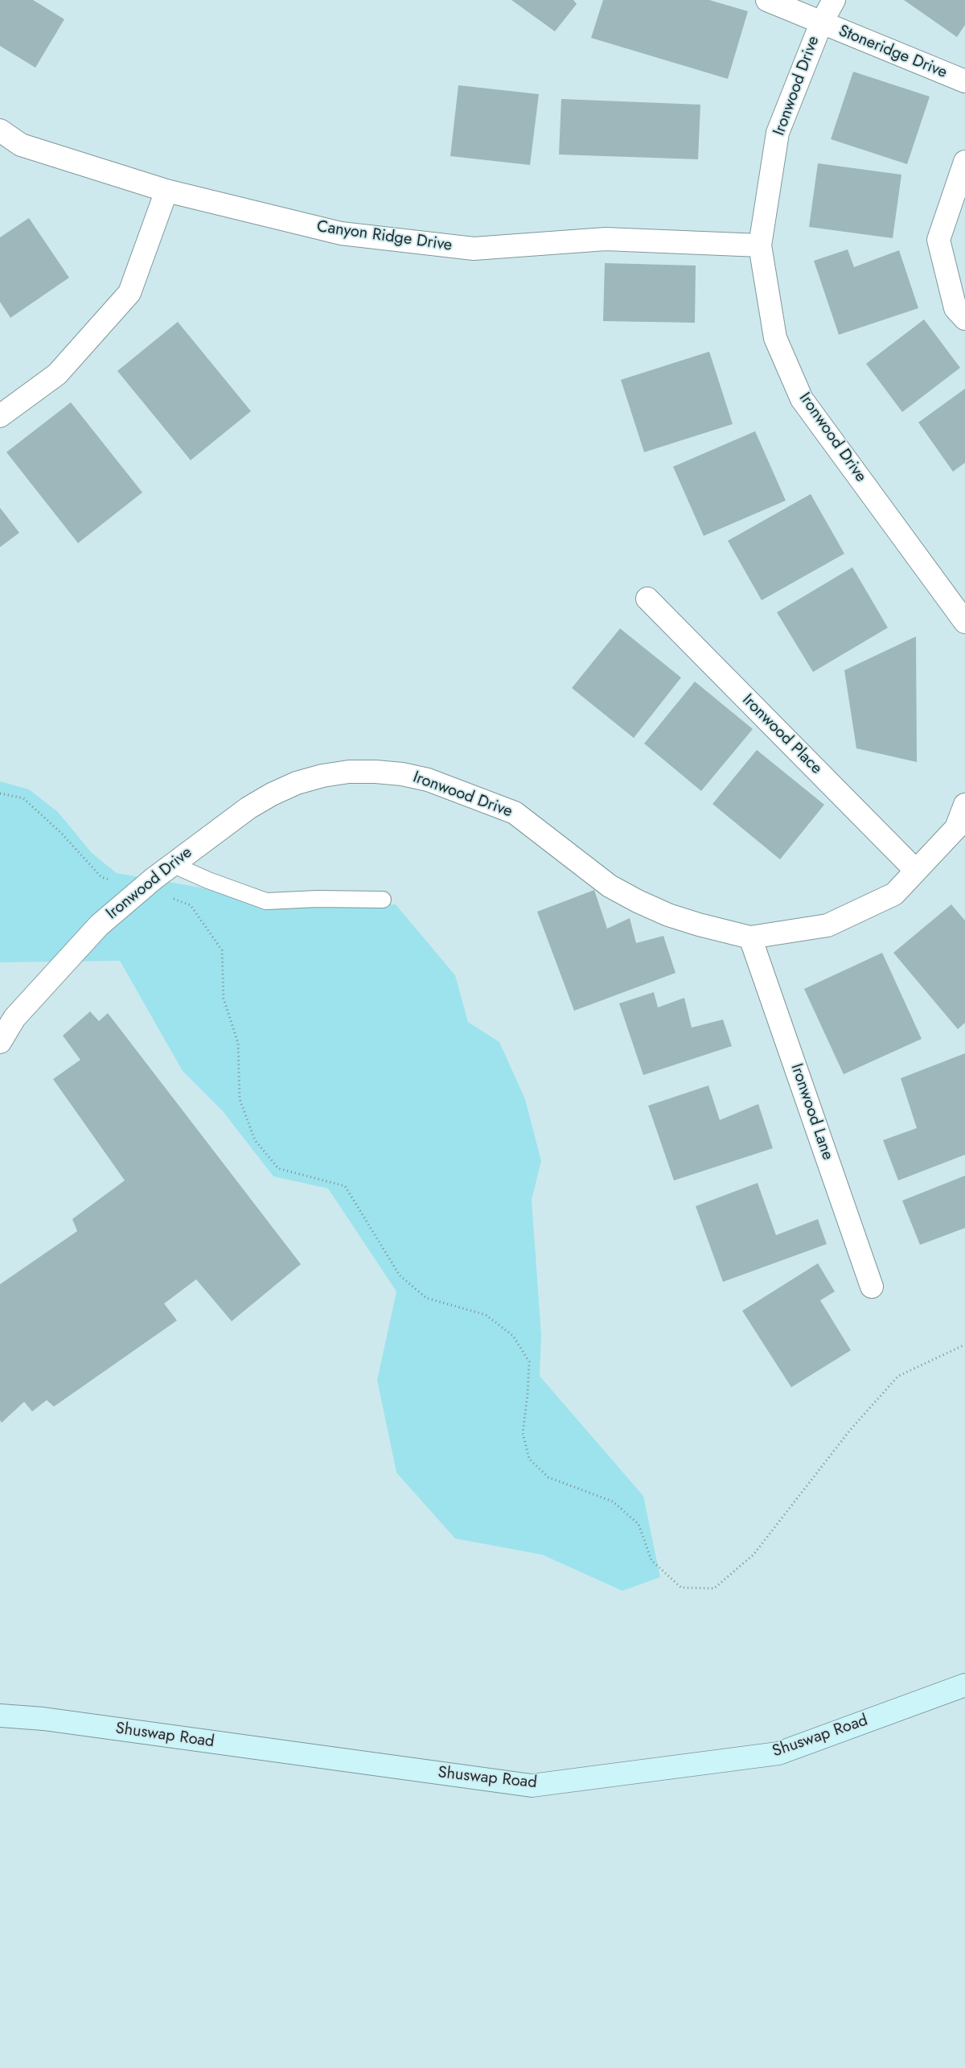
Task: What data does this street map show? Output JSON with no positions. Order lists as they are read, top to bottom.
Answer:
{
  "streets": {
    "street": [
      "Stoneridge Drive",
      "Ironwood Drive",
      "Canyon Ridge Drive",
      "Ironwood Place",
      "Ironwood Lane",
      "Shuswap Road"
    ]
  },
  "crossings": [
    ["Stoneridge Drive", "Ironwood Drive"],
    ["Ironwood Drive", "Canyon Ridge Drive"],
    ["Ironwood Drive", "Ironwood Place"],
    ["Ironwood Drive", "Ironwood Lane"]
  ]
}
